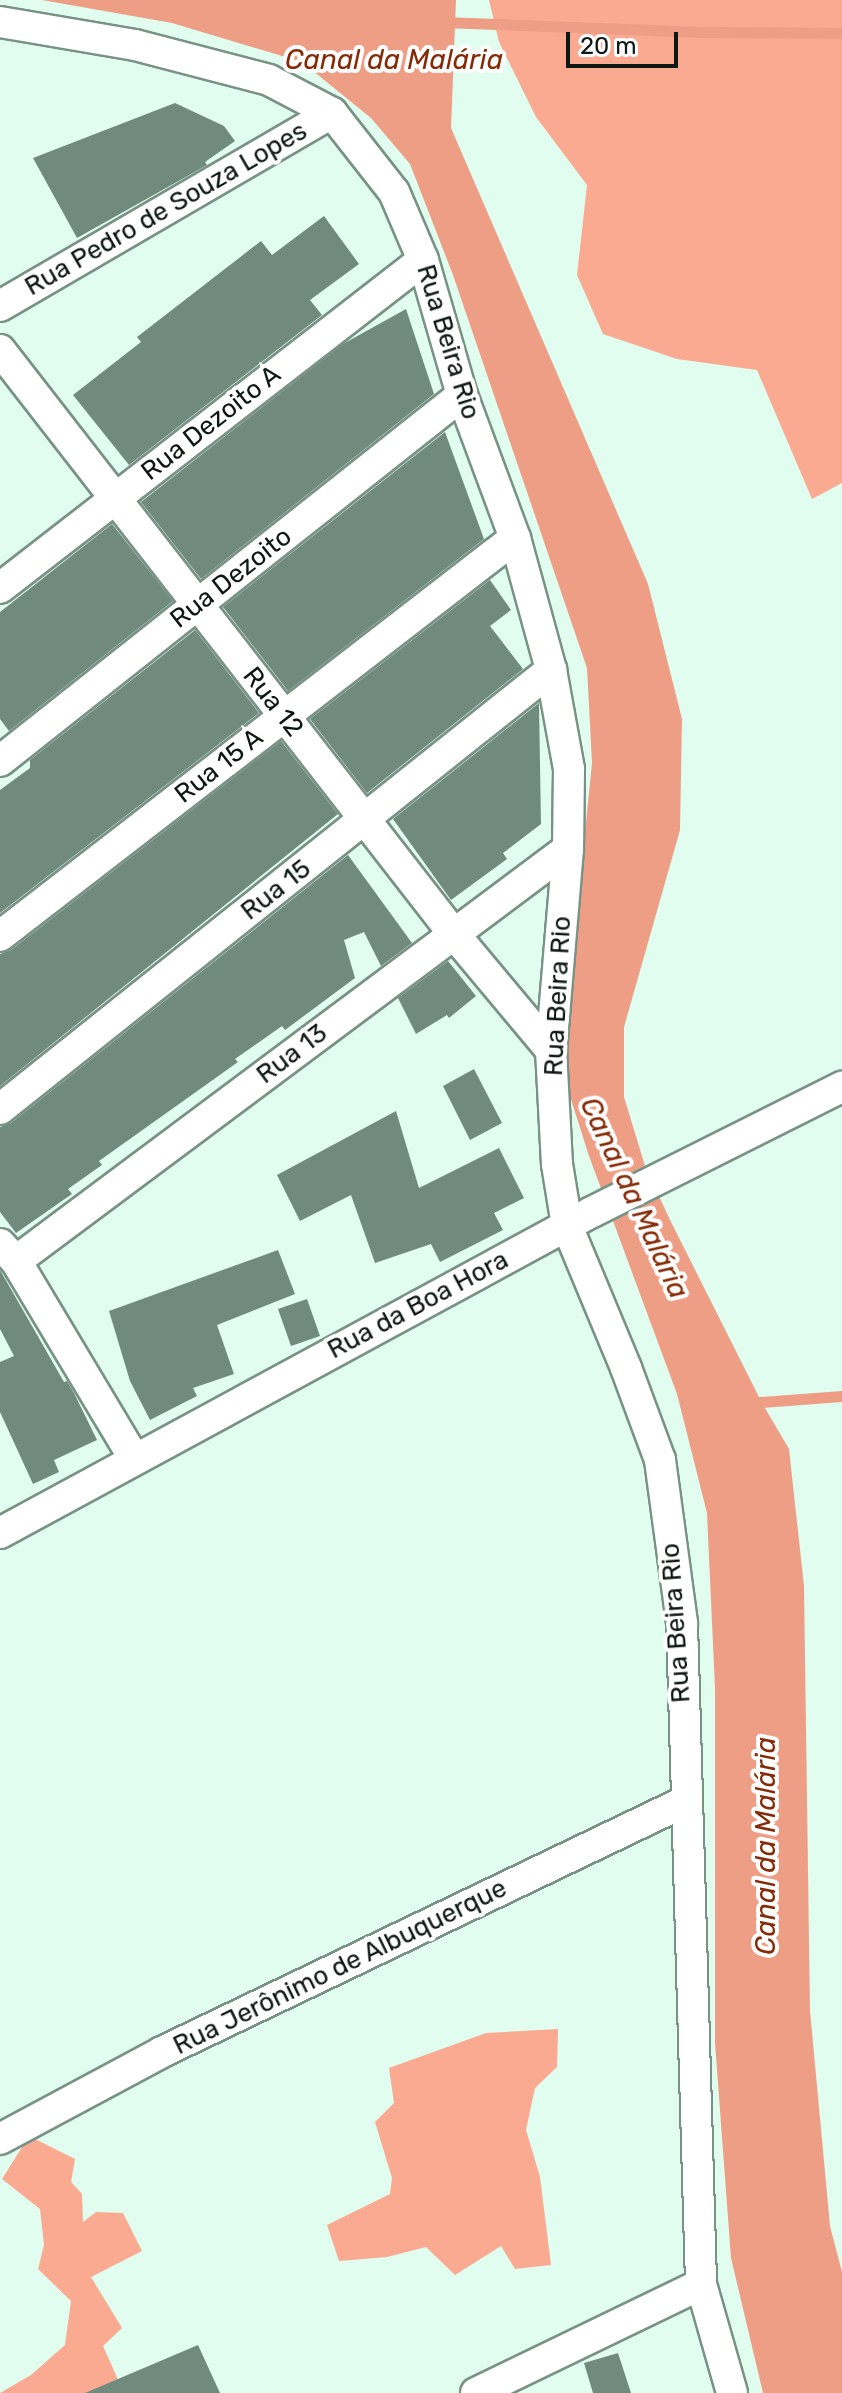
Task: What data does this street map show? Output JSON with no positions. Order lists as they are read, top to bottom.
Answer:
{
  "streets": {
    "street": [
      "Rua Pedro de Souza Lopes",
      "Rua Beira Rio",
      "Rua Dezoito A",
      "Rua Dezoito",
      "Rua 12",
      "Rua 15 A",
      "Rua 15",
      "Rua 13",
      "Rua da Boa Hora",
      "Rua Jerônimo de Albuquerque"
    ]
  },
  "crossings": [
    ["Rua Pedro de Souza Lopes", "Rua Beira Rio"],
    ["Rua Beira Rio", "Rua Dezoito A"],
    ["Rua Beira Rio", "Rua Dezoito"],
    ["Rua Beira Rio", "Rua 12"],
    ["Rua Beira Rio", "Rua 15 A"],
    ["Rua Beira Rio", "Rua 15"],
    ["Rua Beira Rio", "Rua 13"],
    ["Rua Beira Rio", "Rua da Boa Hora"],
    ["Rua Beira Rio", "Rua Jerônimo de Albuquerque"],
    ["Rua Dezoito A", "Rua 12"],
    ["Rua Dezoito", "Rua 12"],
    ["Rua 12", "Rua 15 A"],
    ["Rua 12", "Rua 15"],
    ["Rua 12", "Rua 13"]
  ],
  "water": ["Canal da Malária"],
  "scale_bar": "20 m"
}
